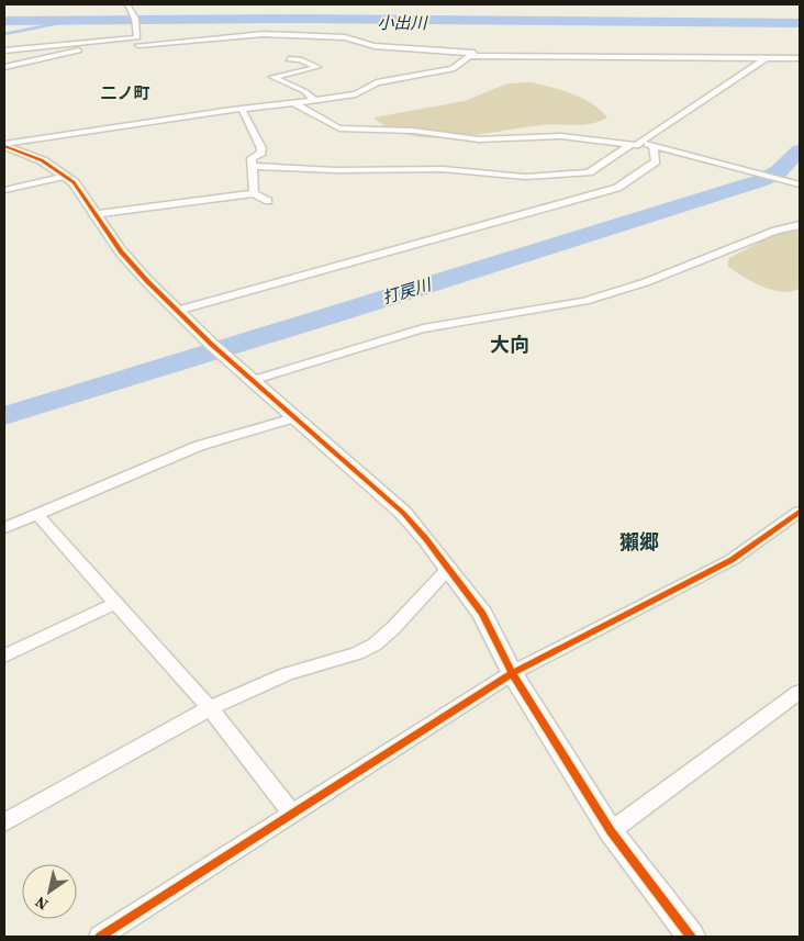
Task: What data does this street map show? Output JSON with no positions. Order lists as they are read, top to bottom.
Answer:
{
  "districts": ["二ノ町", "大向", "獺郷"],
  "water": ["小出川", "打戻川"],
  "north": "bottom left"
}
